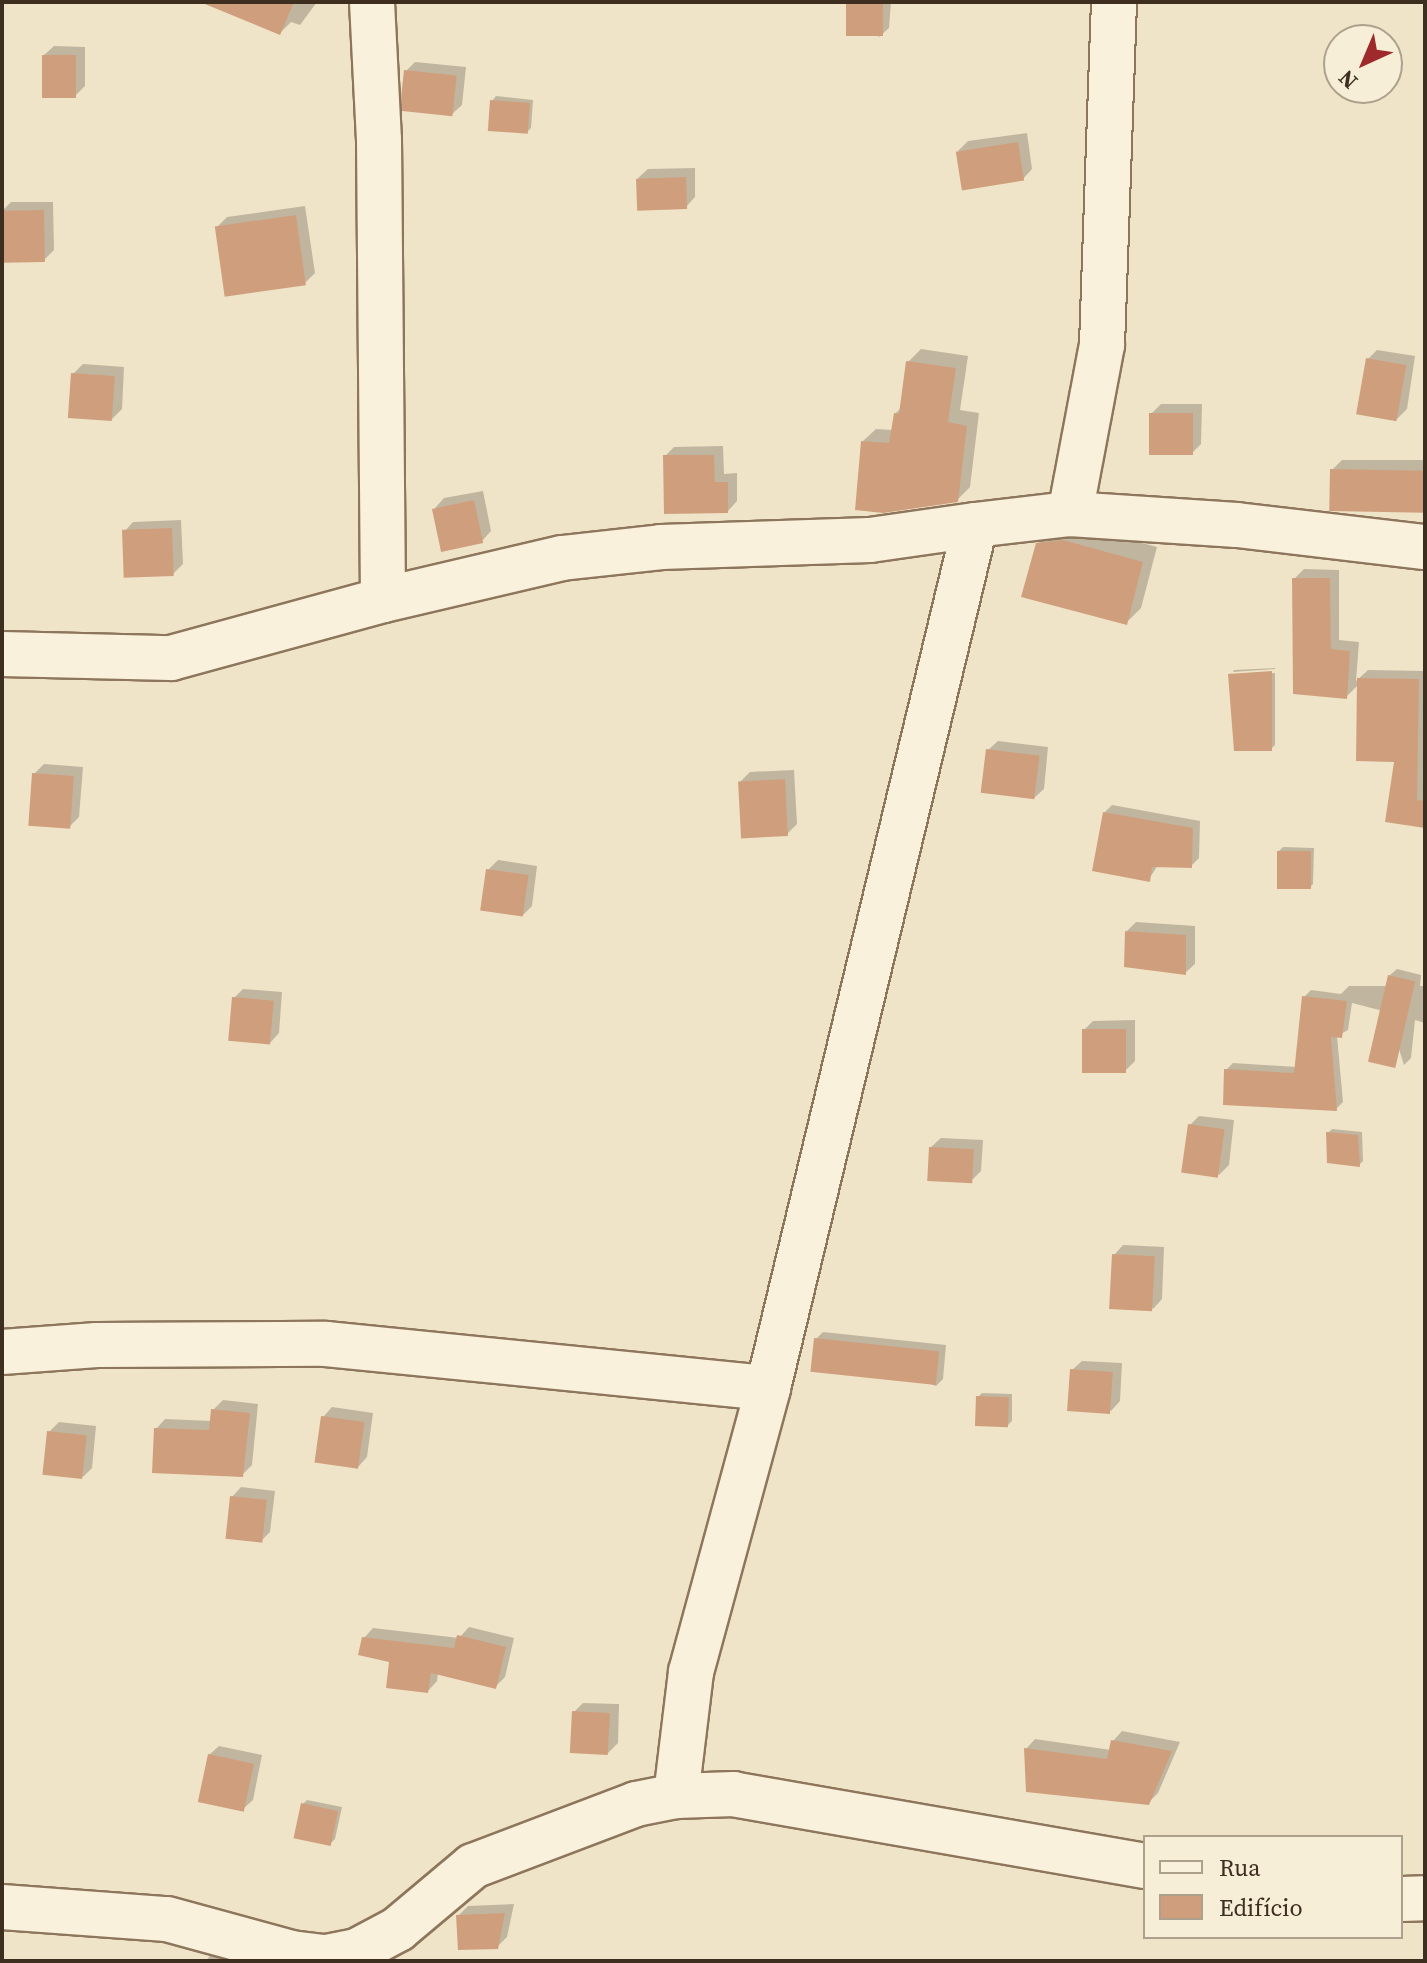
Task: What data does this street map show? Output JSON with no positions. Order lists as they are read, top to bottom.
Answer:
{
  "legend": ["Rua", "Edifício"],
  "north": "bottom left"
}
